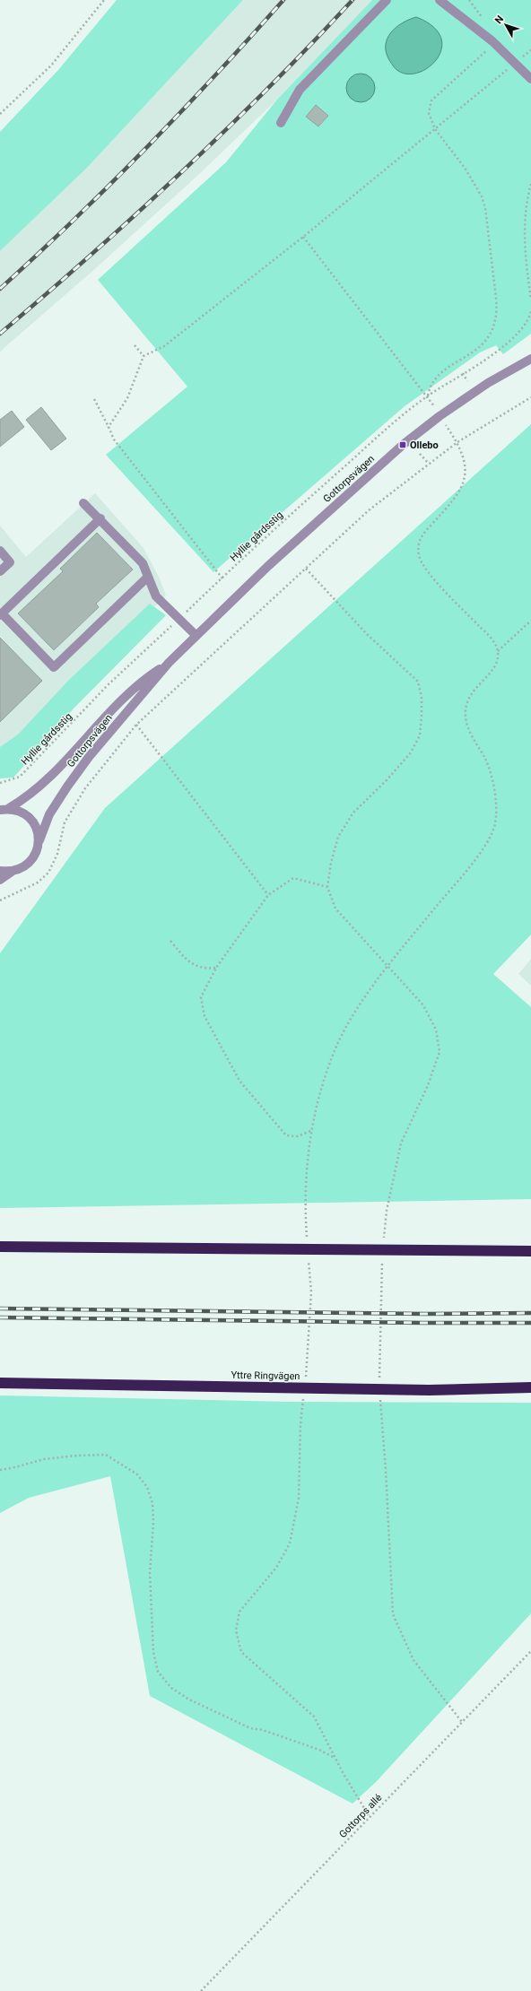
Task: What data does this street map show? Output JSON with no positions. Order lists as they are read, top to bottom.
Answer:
{
  "streets": {
    "highway": ["Yttre Ringvägen"],
    "street": ["Gottorpsvägen"],
    "path": ["Hyllie gårdsstig", "Gottorps allé"]
  },
  "places": {
    "transit": ["Ollebo"]
  },
  "north": "top left"
}
